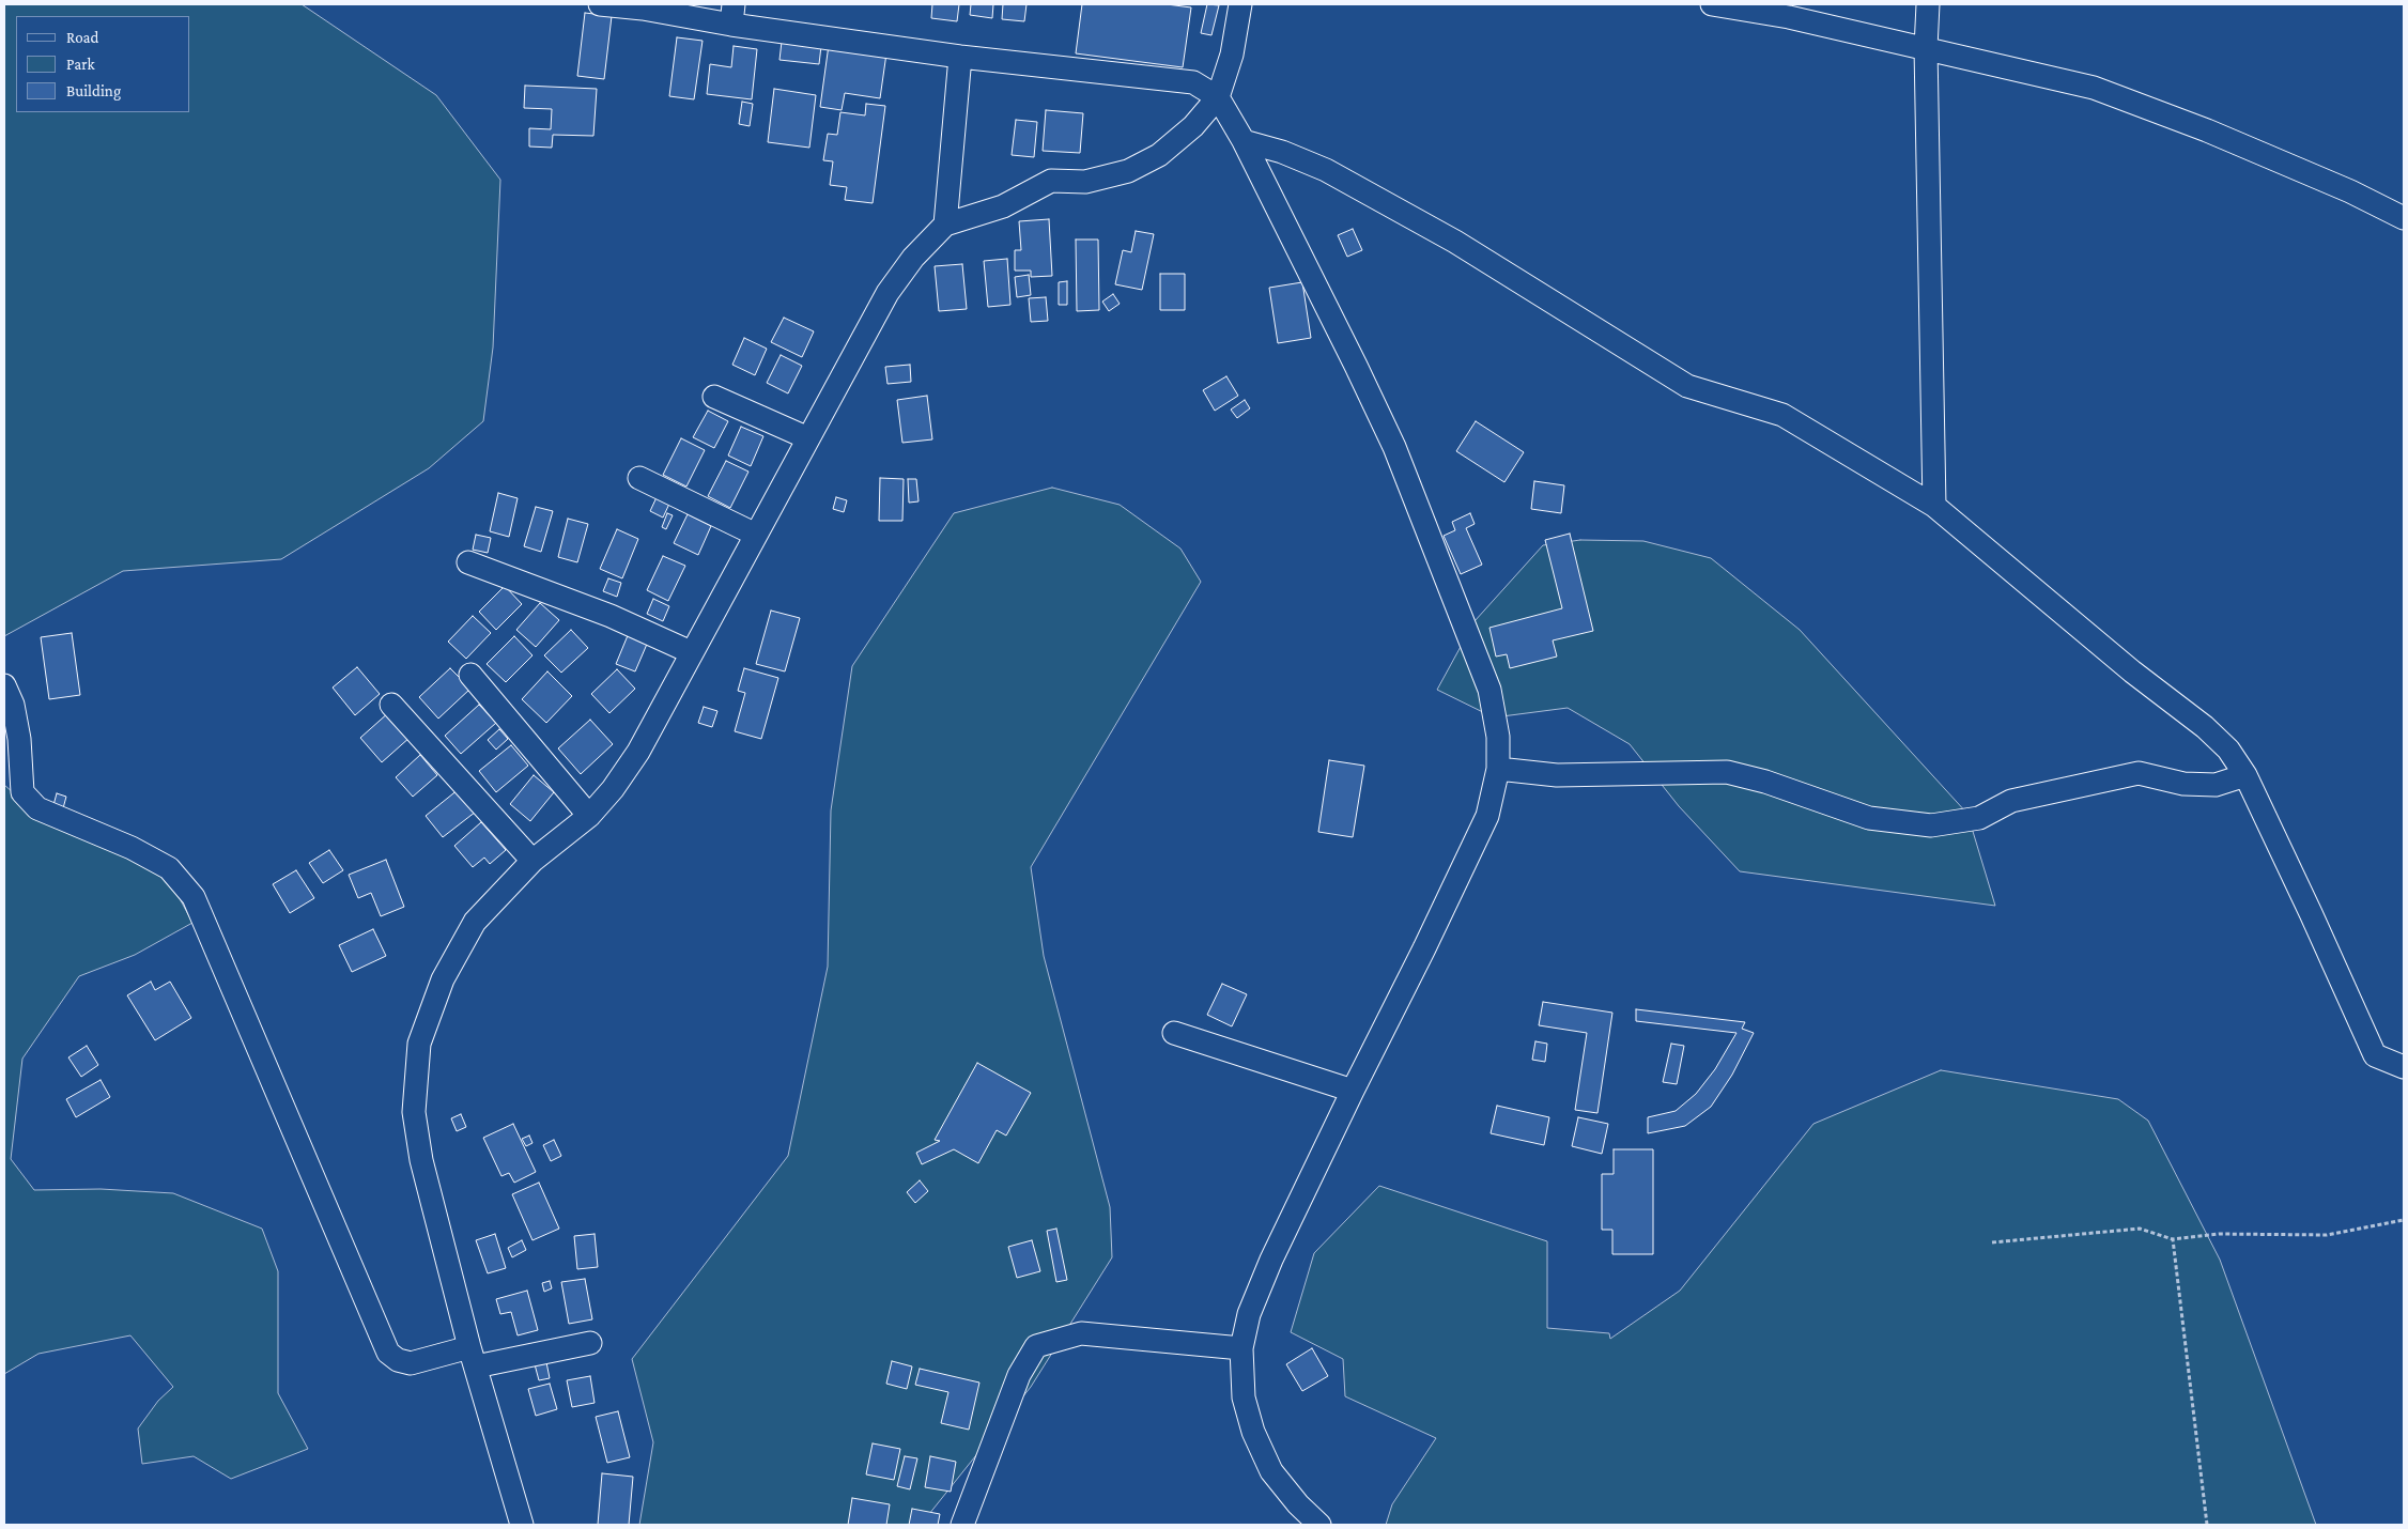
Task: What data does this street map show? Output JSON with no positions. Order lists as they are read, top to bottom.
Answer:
{
  "legend": ["Road", "Park", "Building"]
}
